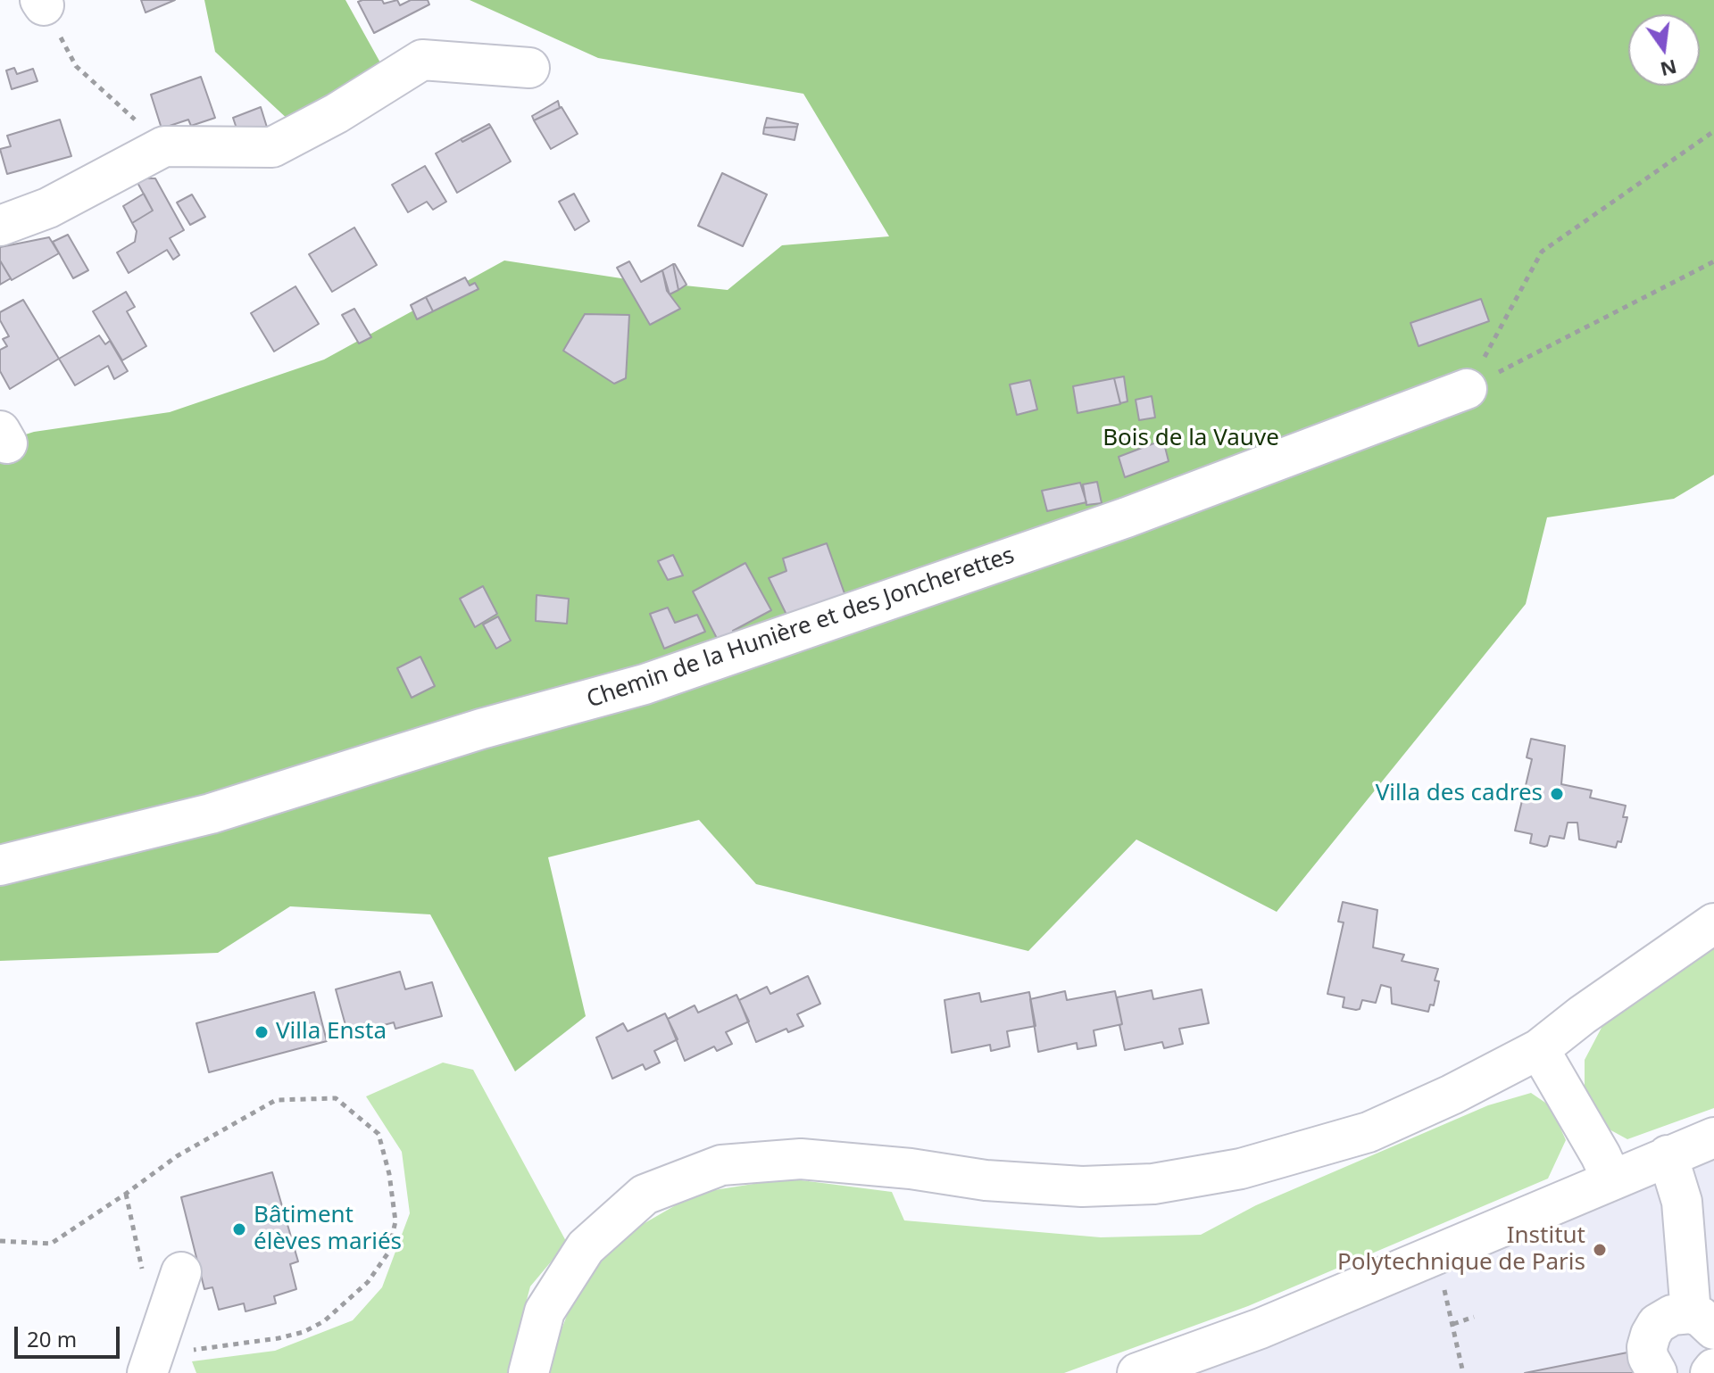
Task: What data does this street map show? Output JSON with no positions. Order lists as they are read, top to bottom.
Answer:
{
  "streets": {
    "street": ["Chemin de la Hunière et des Joncherettes"]
  },
  "parks": ["Bois de la Vauve"],
  "places": [
    "Villa des cadres",
    "Villa Ensta",
    "Bâtiment élèves mariés",
    "Institut Polytechnique de Paris"
  ],
  "scale_bar": "20 m",
  "north": "bottom"
}
